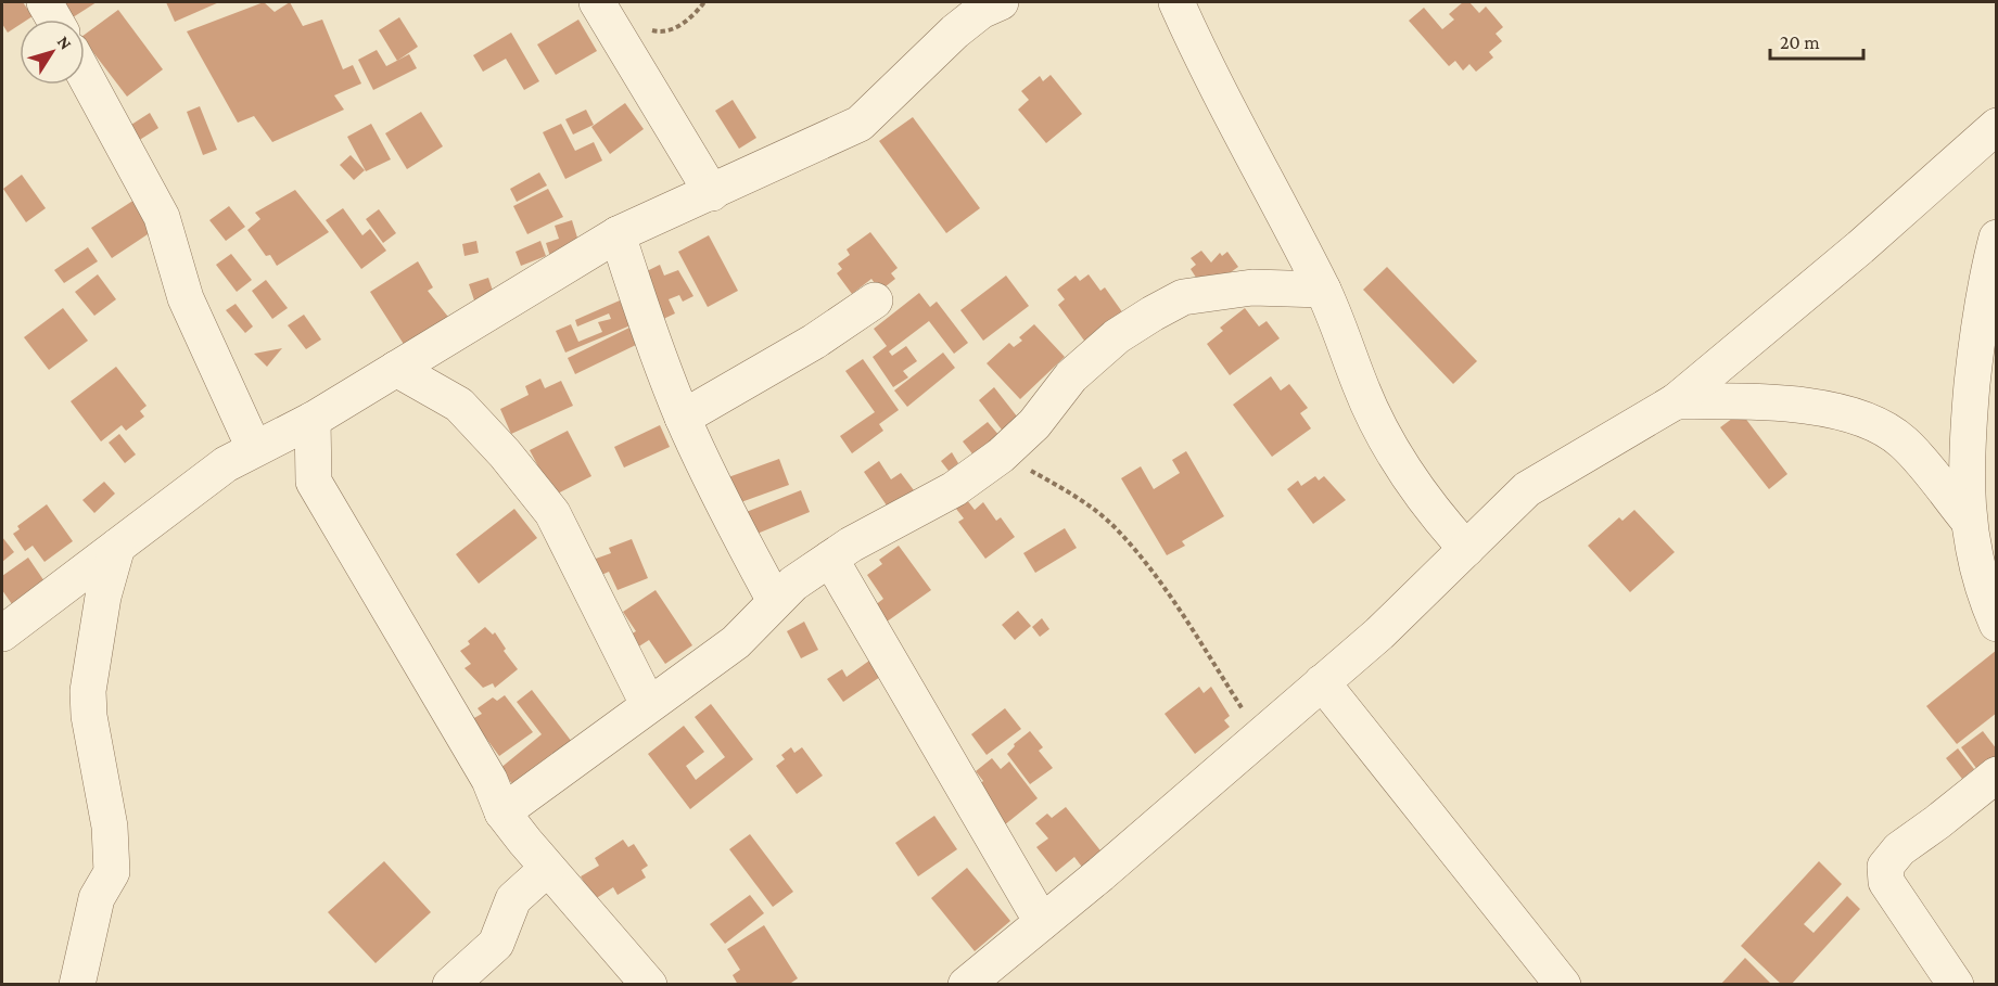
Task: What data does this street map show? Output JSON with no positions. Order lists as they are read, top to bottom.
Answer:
{
  "scale_bar": "20 m",
  "north": "top right"
}
